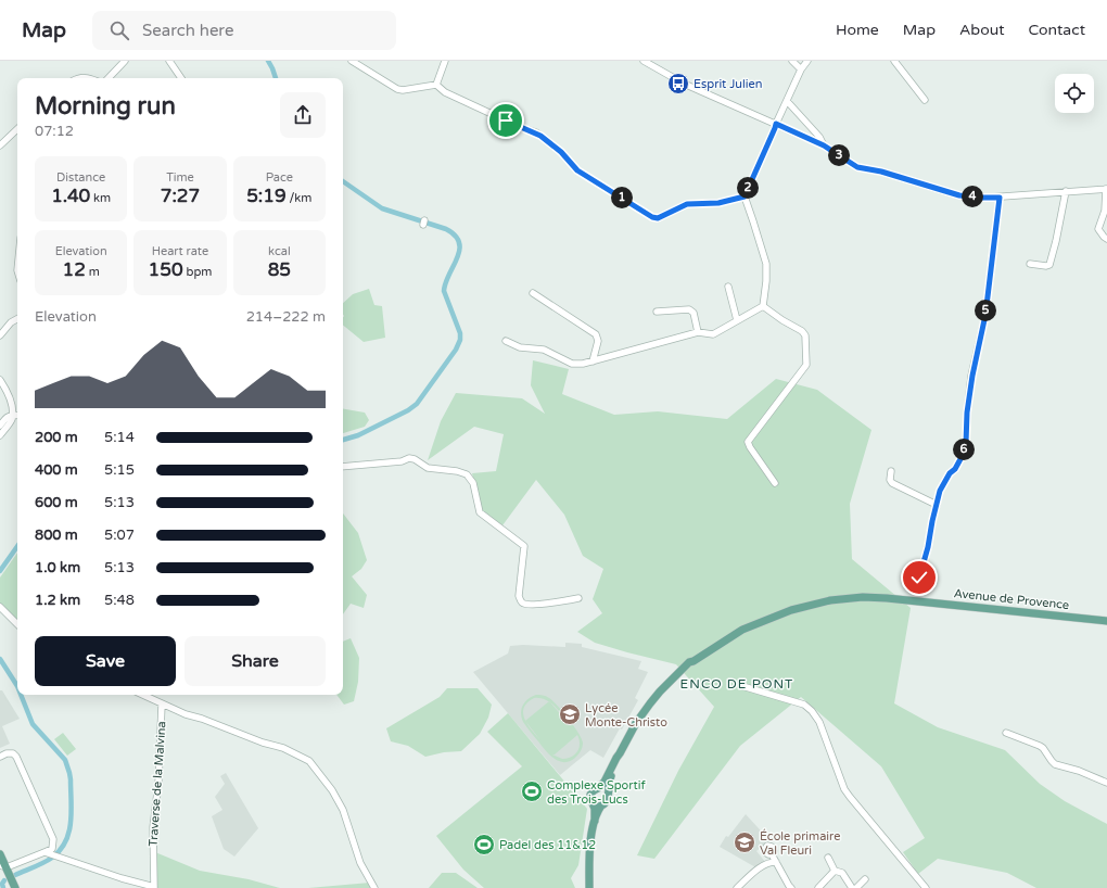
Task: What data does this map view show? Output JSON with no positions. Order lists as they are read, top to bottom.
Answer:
{
  "streets": {
    "main road": ["Avenue de Provence"],
    "street": ["Traverse de la Malvina"]
  },
  "districts": ["ENCO DE PONT"],
  "places": {
    "bus stop": ["Esprit Julien"],
    "school or university": ["Lycée Monte-Christo", "École primaire Val Fleuri"],
    "sports": ["Complexe Sportif des Trois-Lucs", "Padel des 11&12"]
  },
  "page": {
    "header": "Map",
    "search": "Search here",
    "nav": [
      "Home",
      "Map",
      "About",
      "Contact"
    ],
    "heading": ["Morning run", "07:12"],
    "pins": [
      "3",
      "2",
      "4",
      "1",
      "5",
      "6"
    ],
    "stats": [
      ["Distance", "1.40 km"],
      ["Time", "7:27"],
      ["Pace", "5:19 /km"],
      ["Elevation", "12 m"],
      ["Heart rate", "150 bpm"],
      ["kcal", "85"]
    ],
    "chart": ["Elevation", "214–222 m"],
    "list": [
      {
        "name": "200 m",
        "note": "5:14"
      },
      {
        "name": "400 m",
        "note": "5:15"
      },
      {
        "name": "600 m",
        "note": "5:13"
      },
      {
        "name": "800 m",
        "note": "5:07"
      },
      {
        "name": "1.0 km",
        "note": "5:13"
      },
      {
        "name": "1.2 km",
        "note": "5:48"
      }
    ],
    "buttons": ["Save", "Share"]
  }
}
